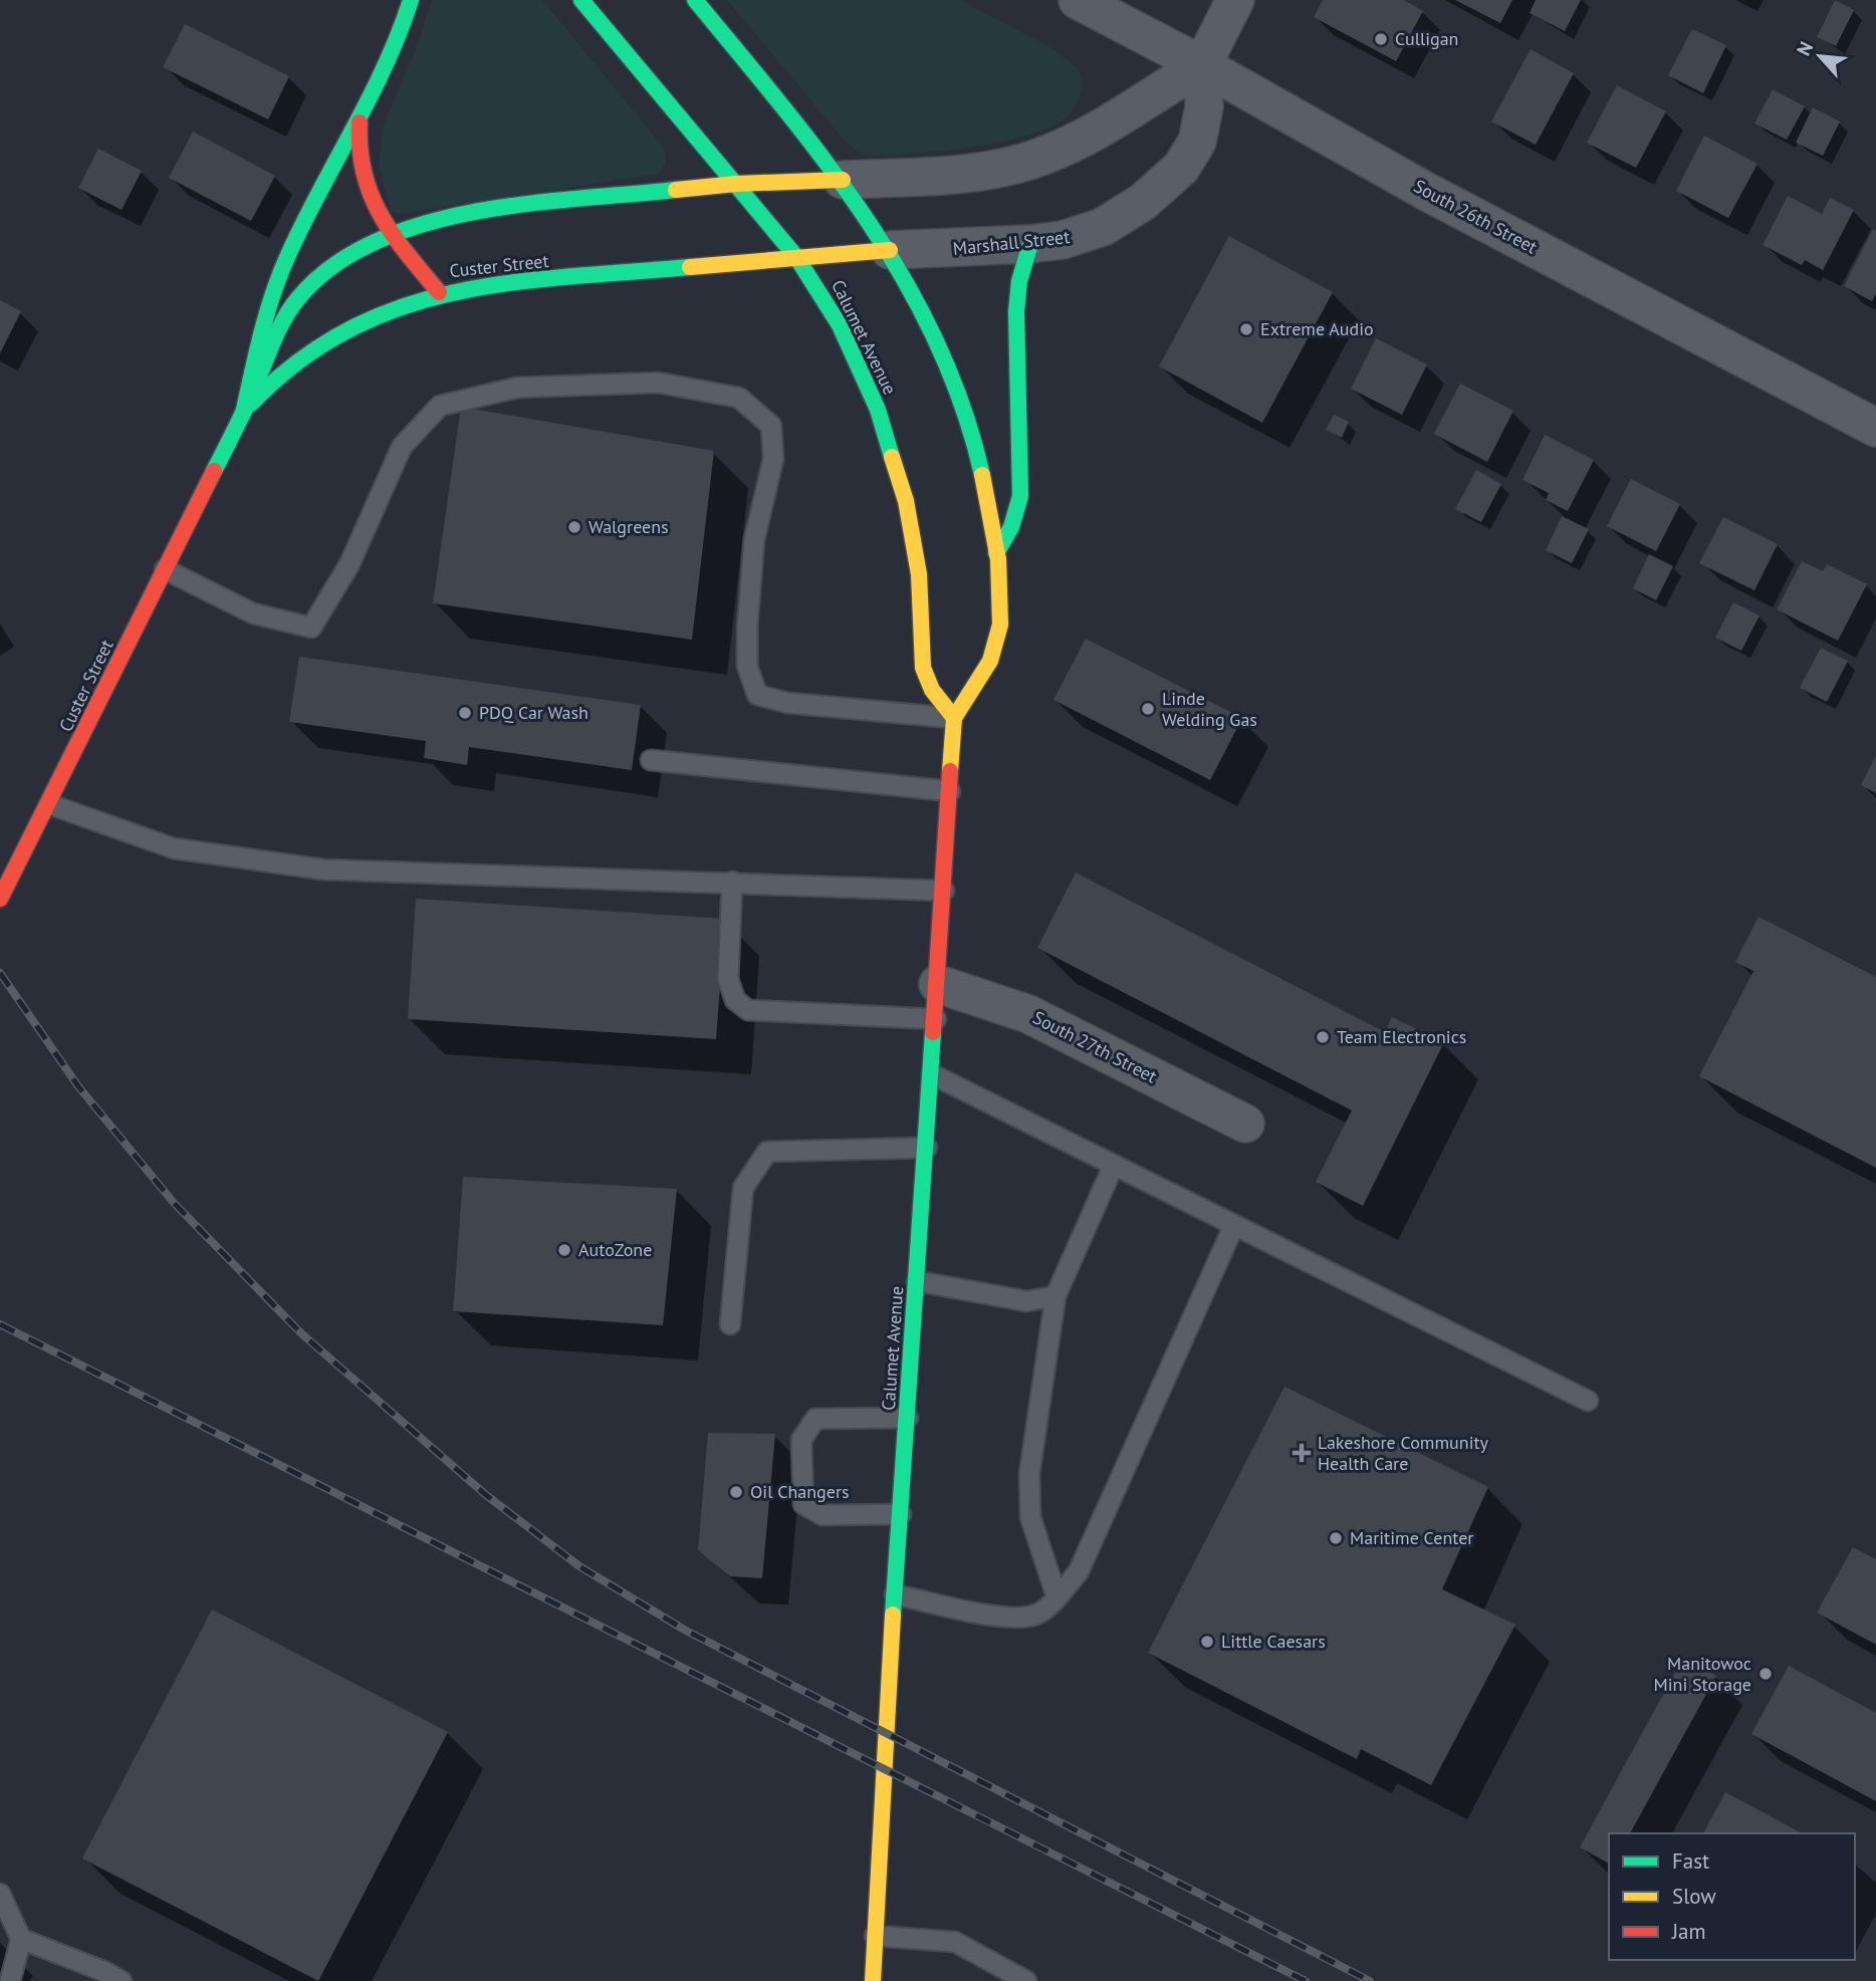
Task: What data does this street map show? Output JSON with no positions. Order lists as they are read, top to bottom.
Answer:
{
  "streets": {
    "main road": ["Marshall Street", "Custer Street", "Calumet Avenue"],
    "street": ["South 26th Street", "South 27th Street"]
  },
  "crossings": [
    ["South 26th Street", "Marshall Street"],
    ["Marshall Street", "Custer Street"],
    ["Marshall Street", "Calumet Avenue"],
    ["Custer Street", "Calumet Avenue"],
    ["Calumet Avenue", "South 27th Street"]
  ],
  "places": {
    "other": [
      "Culligan",
      "Extreme Audio",
      "Walgreens",
      "Linde Welding Gas",
      "PDQ Car Wash",
      "Team Electronics",
      "AutoZone",
      "Oil Changers",
      "Maritime Center",
      "Little Caesars",
      "Manitowoc Mini Storage"
    ],
    "health": ["Lakeshore Community Health Care"]
  },
  "legend": ["Fast", "Slow", "Jam"],
  "north": "top left"
}
